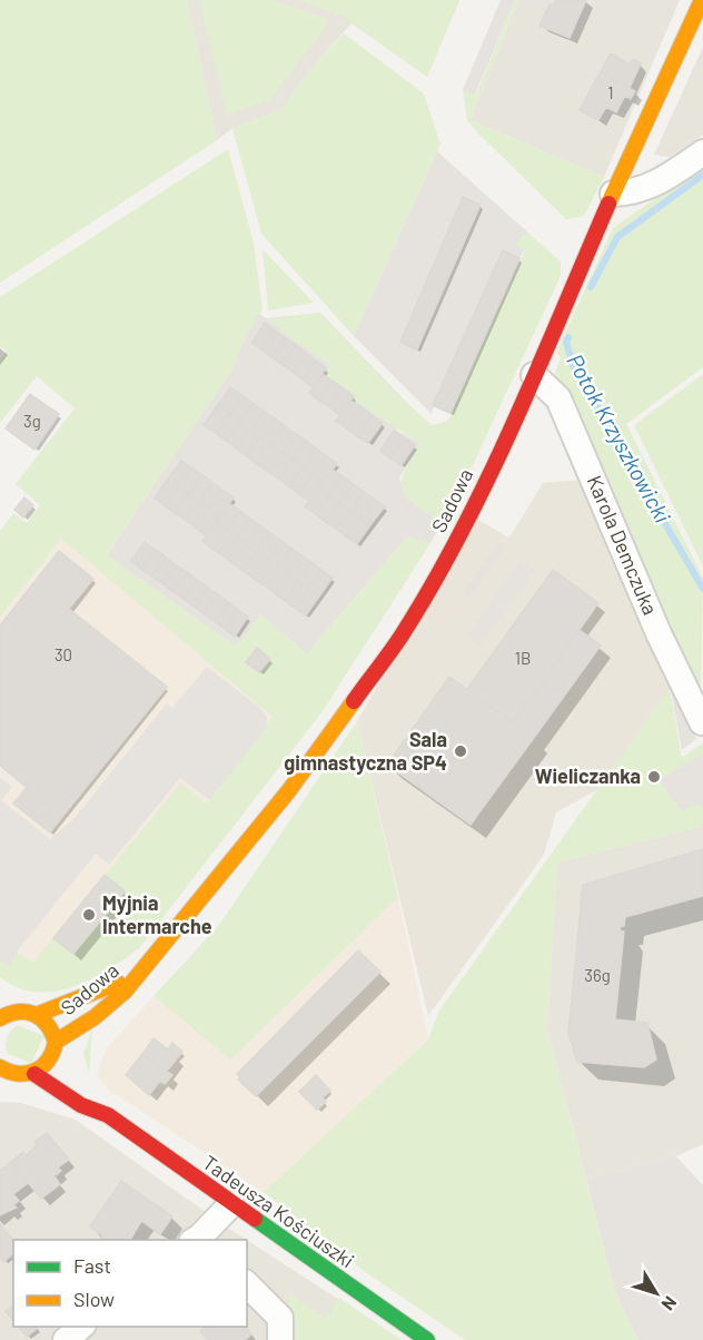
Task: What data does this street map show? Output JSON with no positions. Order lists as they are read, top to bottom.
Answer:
{
  "streets": {
    "street": ["Sadowa", "Karola Demczuka", "Tadeusza Kościuszki"]
  },
  "crossings": [
    ["Sadowa", "Karola Demczuka"],
    ["Sadowa", "Tadeusza Kościuszki"]
  ],
  "water": ["Potok Krzyszkowicki"],
  "places": ["Sala gimnastyczna SP4", "Wieliczanka", "Myjnia Intermarche"],
  "house_numbers": [
    "1",
    "3g",
    "30",
    "1B",
    "36g"
  ],
  "legend": ["Fast", "Slow"],
  "north": "bottom right"
}
